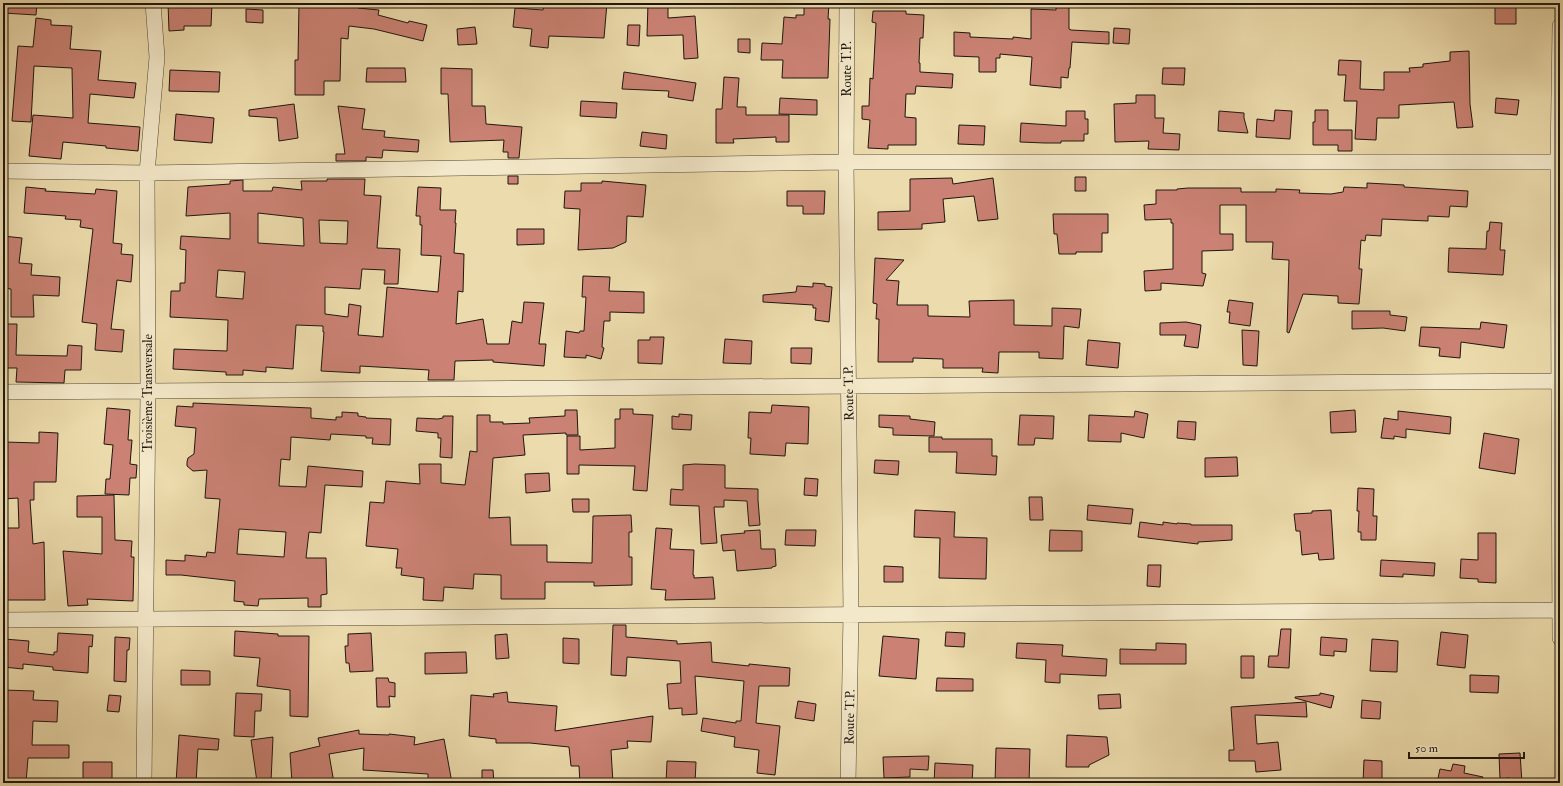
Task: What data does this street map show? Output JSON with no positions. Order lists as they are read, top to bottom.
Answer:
{
  "streets": {
    "street": ["Route T.P.", "Troisième Transversale"]
  },
  "scale_bar": "50 m"
}
